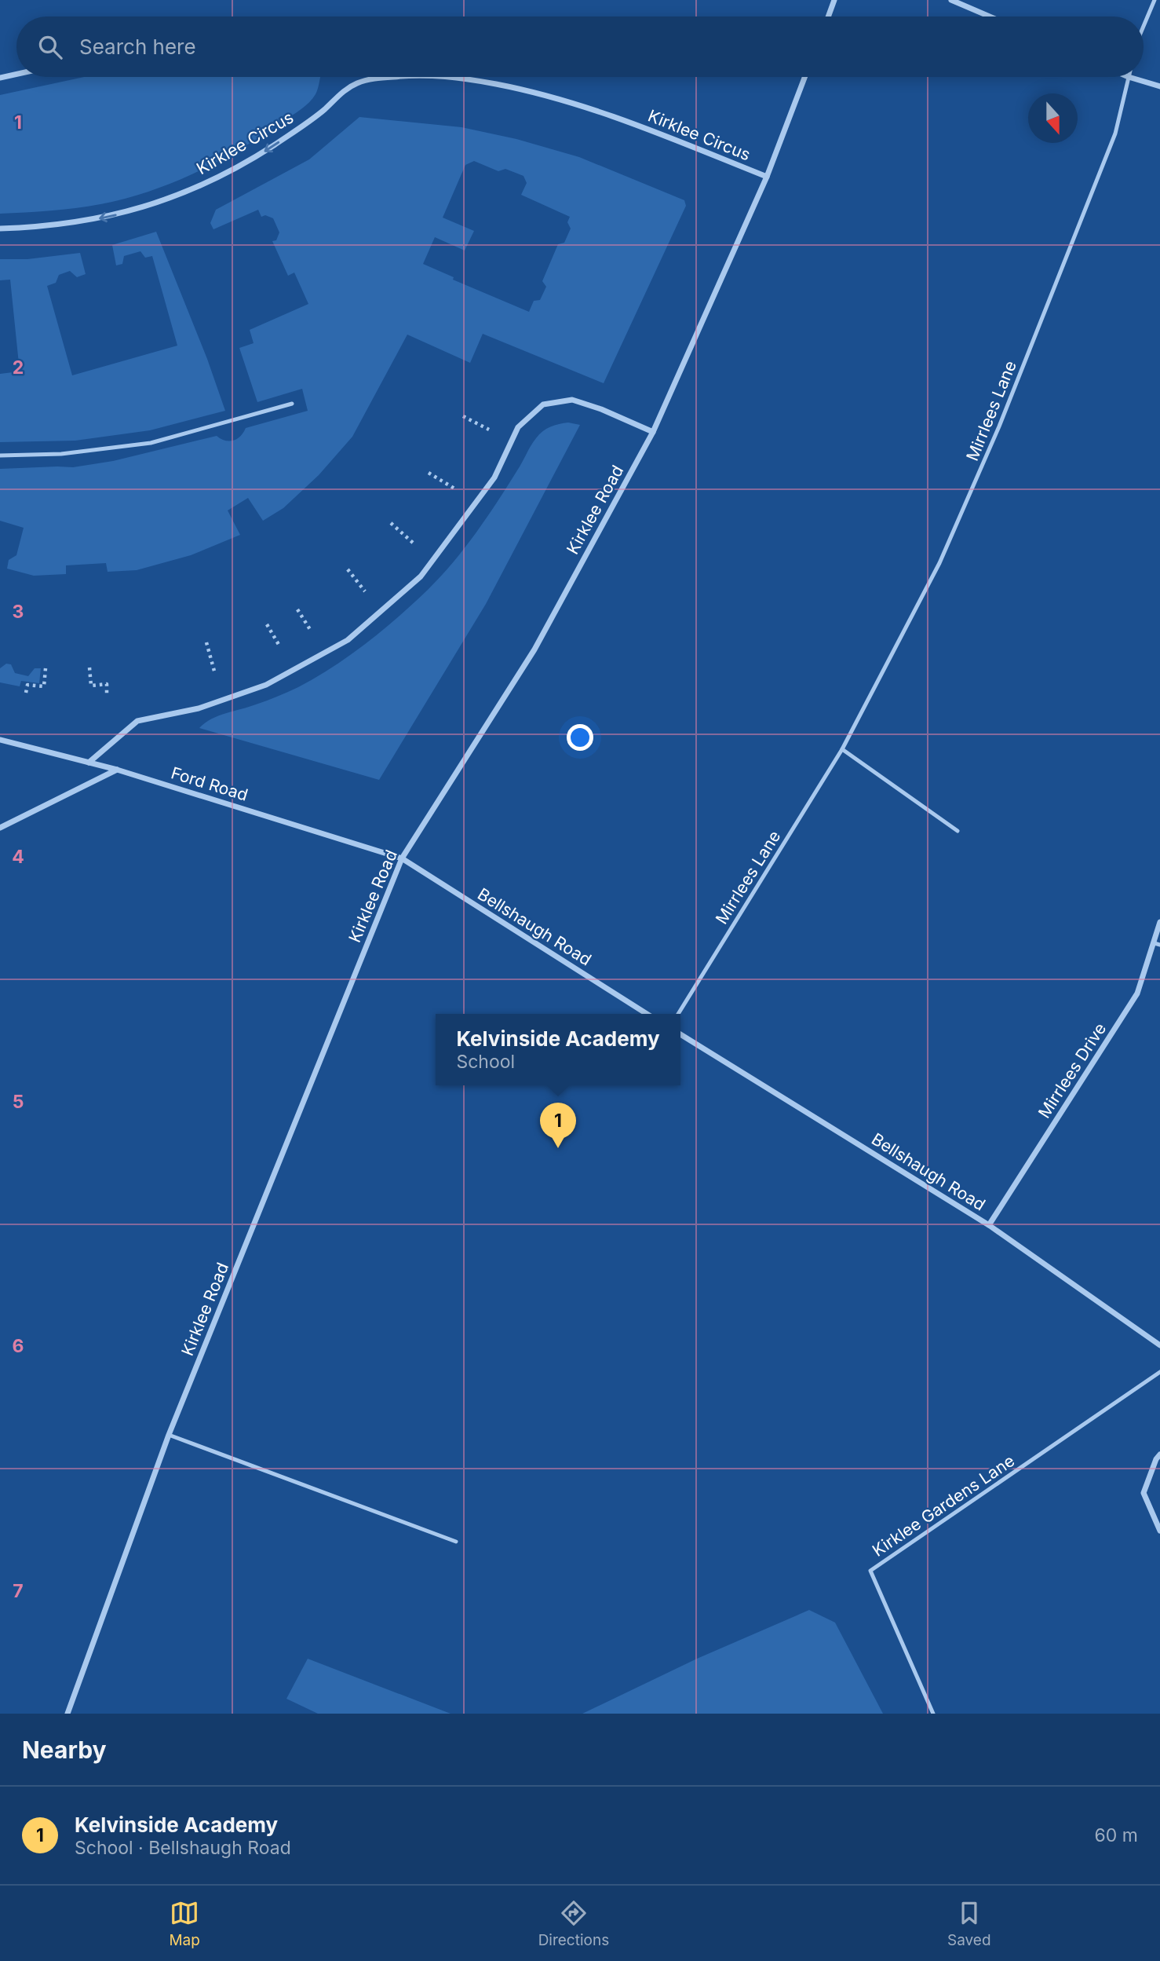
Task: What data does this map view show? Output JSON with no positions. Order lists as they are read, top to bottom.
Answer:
{
  "streets": {
    "street": [
      "Kirklee Circus",
      "Kirklee Road",
      "Ford Road",
      "Bellshaugh Road",
      "Mirrlees Drive"
    ],
    "lane": ["Mirrlees Lane", "Kirklee Gardens Lane"]
  },
  "crossings": [
    ["Kirklee Circus", "Kirklee Road"],
    ["Kirklee Road", "Ford Road"],
    ["Kirklee Road", "Bellshaugh Road"],
    ["Ford Road", "Bellshaugh Road"],
    ["Bellshaugh Road", "Mirrlees Drive"]
  ],
  "one_way": ["Kirklee Circus"],
  "north": "bottom",
  "page": {
    "search": "Search here",
    "popup": ["Kelvinside Academy", "School"],
    "pins": "1",
    "heading": "Nearby",
    "list": [
      {
        "mark": "1",
        "name": "Kelvinside Academy",
        "note": "School · Bellshaugh Road",
        "value": "60 m"
      }
    ],
    "nav": ["Map", "Directions", "Saved"]
  },
  "grid": {
    "rows": [
      "1",
      "2",
      "3",
      "4",
      "5",
      "6",
      "7"
    ]
  }
}
